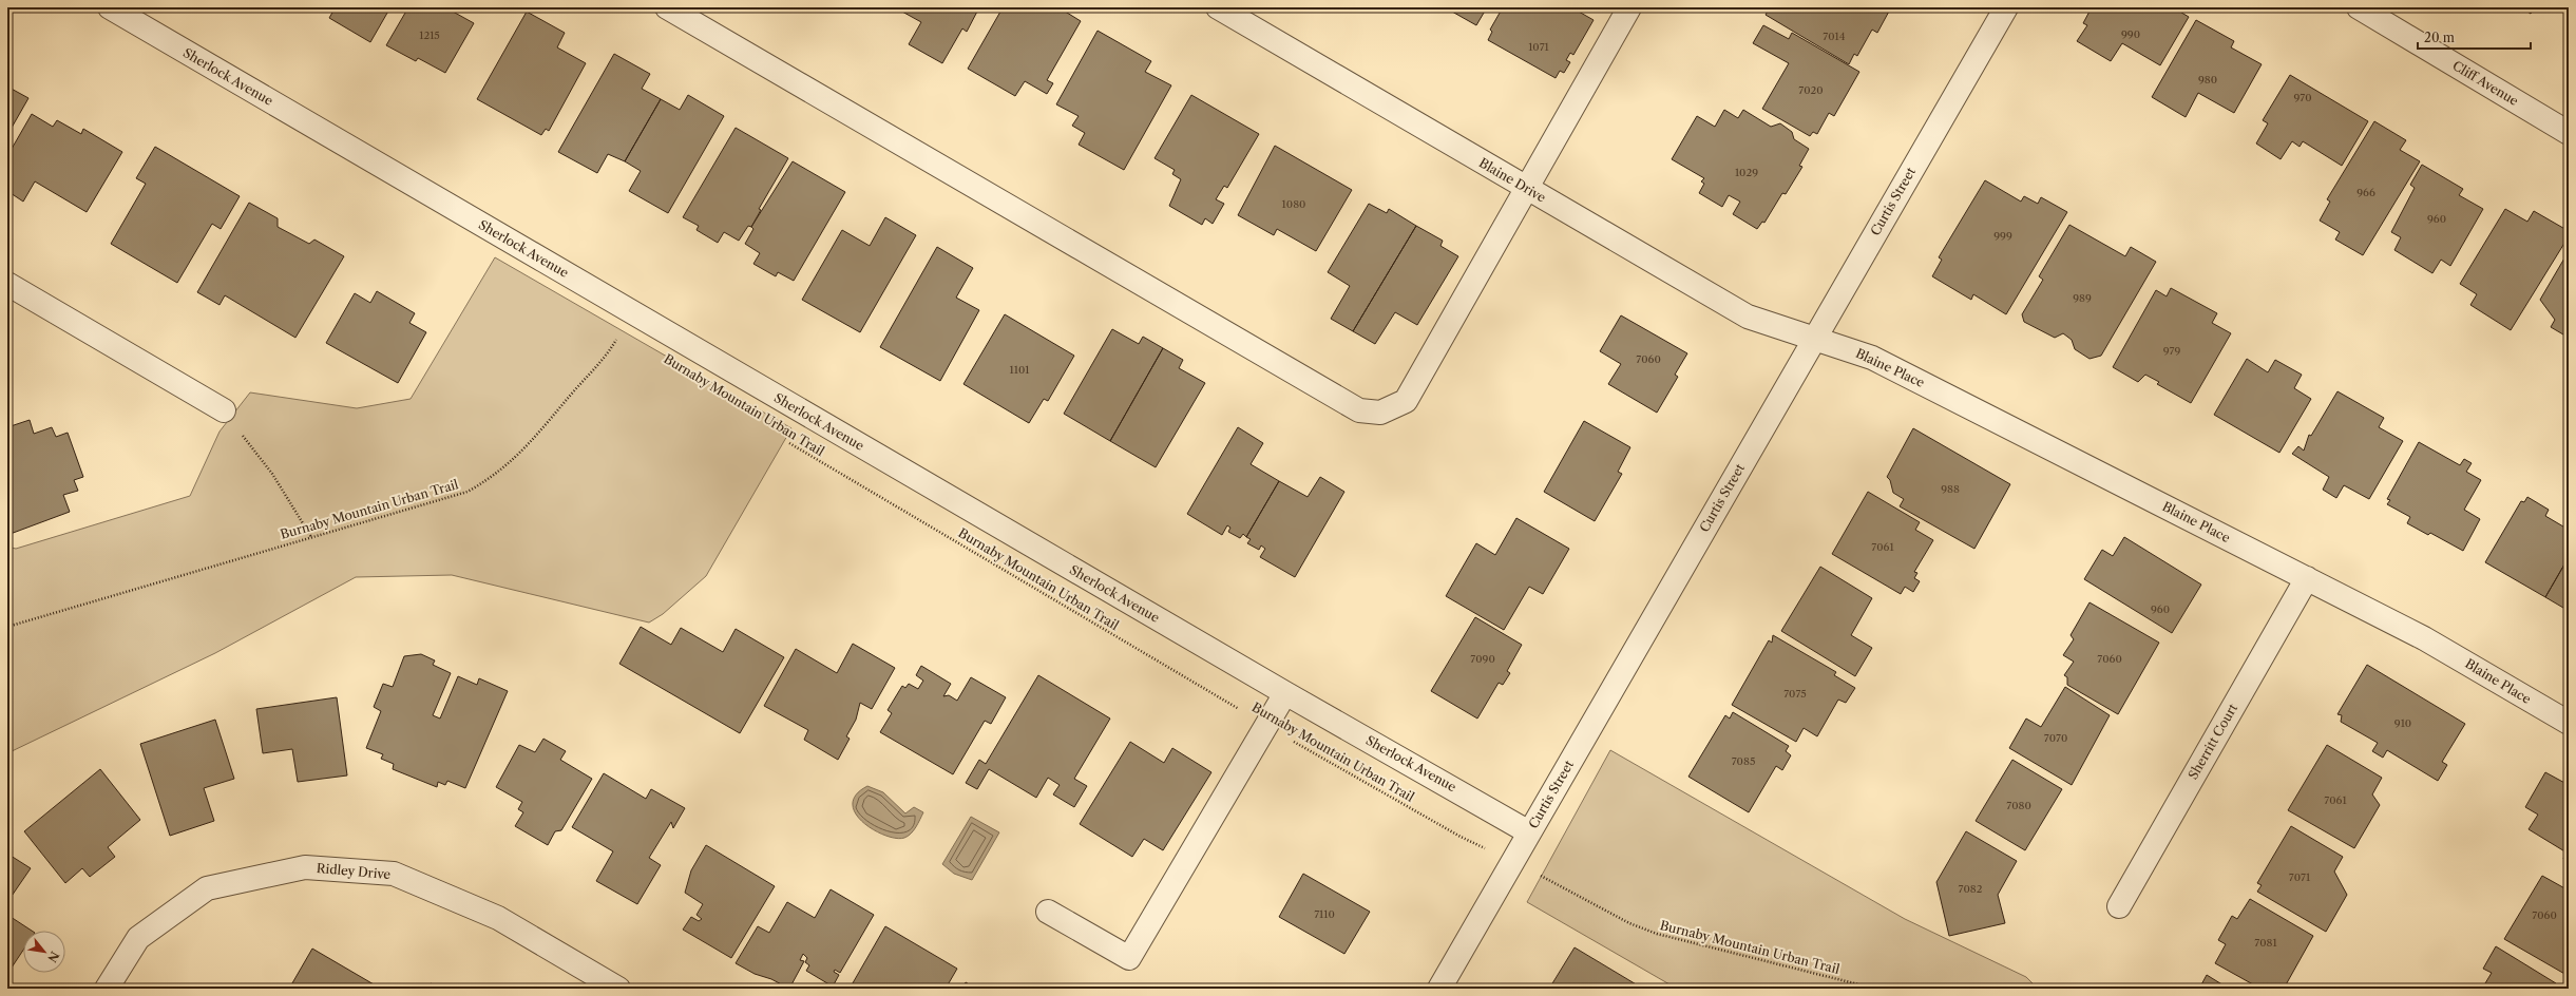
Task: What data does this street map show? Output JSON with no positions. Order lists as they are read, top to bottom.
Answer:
{
  "streets": {
    "street": [
      "Sherlock Avenue",
      "Cliff Avenue",
      "Blaine Drive",
      "Curtis Street",
      "Blaine Place",
      "Sherritt Court",
      "Ridley Drive"
    ],
    "path": ["Burnaby Mountain Urban Trail"]
  },
  "crossings": [
    ["Sherlock Avenue", "Curtis Street"],
    ["Blaine Drive", "Curtis Street"],
    ["Blaine Drive", "Blaine Place"],
    ["Curtis Street", "Blaine Place"],
    ["Blaine Place", "Sherritt Court"]
  ],
  "house_numbers": [
    "990",
    "1215",
    "7014",
    "1071",
    "980",
    "7020",
    "970",
    "1029",
    "966",
    "1080",
    "960",
    "999",
    "989",
    "979",
    "7060",
    "1101",
    "988",
    "7061",
    "960",
    "7090",
    "7060",
    "7075",
    "910",
    "7070",
    "7085",
    "7061",
    "7080",
    "7071",
    "7082",
    "7110",
    "7060",
    "7081"
  ],
  "scale_bar": "20 m",
  "north": "bottom right"
}
